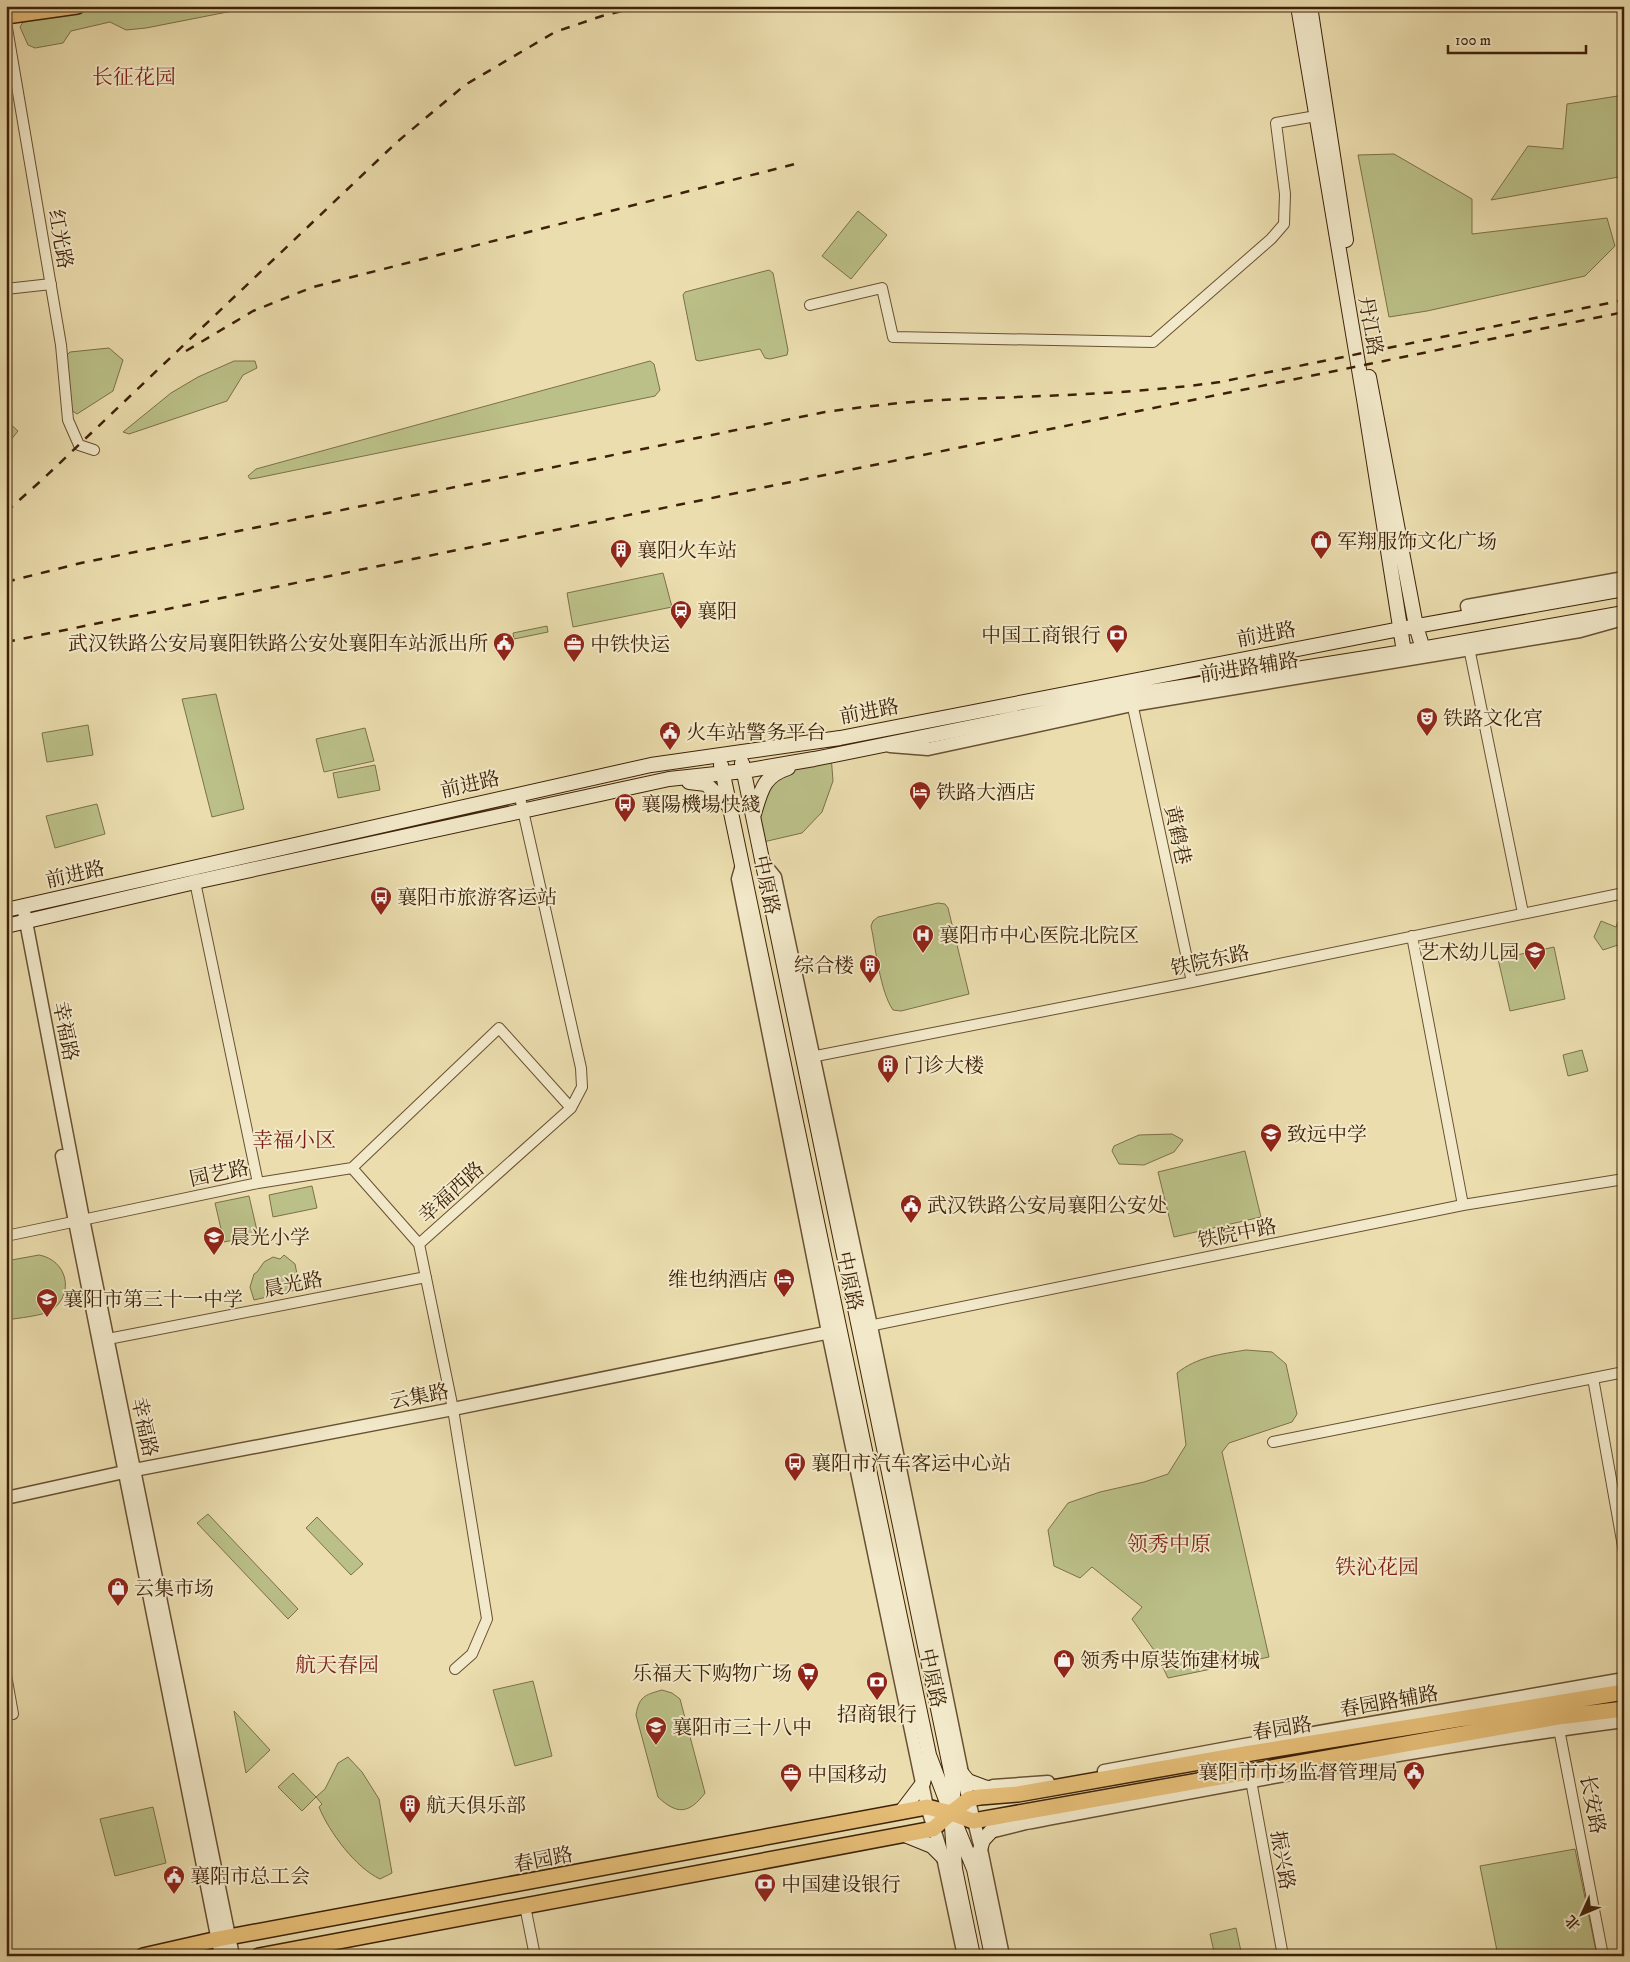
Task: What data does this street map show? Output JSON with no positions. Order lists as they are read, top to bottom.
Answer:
{
  "streets": {
    "main road": [
      "丹江路",
      "前进路",
      "中原路",
      "春园路"
    ],
    "street": [
      "红光路",
      "前进路辅路",
      "黄鹤巷",
      "铁院东路",
      "幸福路",
      "园艺路",
      "幸福西路",
      "铁院中路",
      "晨光路",
      "云集路",
      "春园路辅路",
      "长安路",
      "振兴路"
    ]
  },
  "crossings": [
    ["丹江路", "前进路"],
    ["前进路", "前进路辅路"],
    ["前进路", "黄鹤巷"],
    ["前进路", "中原路"],
    ["前进路", "幸福路"],
    ["前进路", "幸福西路"],
    ["前进路辅路", "黄鹤巷"],
    ["黄鹤巷", "铁院东路"],
    ["中原路", "铁院东路"],
    ["中原路", "铁院中路"],
    ["中原路", "云集路"],
    ["中原路", "春园路"],
    ["幸福路", "园艺路"],
    ["幸福路", "晨光路"],
    ["幸福路", "云集路"],
    ["幸福路", "春园路"],
    ["幸福西路", "晨光路"],
    ["幸福西路", "云集路"],
    ["春园路", "长安路"],
    ["春园路", "振兴路"]
  ],
  "districts": [
    "长征花园",
    "幸福小区",
    "领秀中原",
    "铁沁花园",
    "航天春园"
  ],
  "places": {
    "shop": ["军翔服饰文化广场", "云集市场", "领秀中原装饰建材城"],
    "building": [
      "襄阳火车站",
      "综合楼",
      "门诊大楼",
      "航天俱乐部"
    ],
    "station": ["襄阳"],
    "bank": ["中国工商银行", "招商银行", "中国建设银行"],
    "public building": [
      "武汉铁路公安局襄阳铁路公安处襄阳车站派出所",
      "火车站警务平台",
      "武汉铁路公安局襄阳公安处",
      "襄阳市市场监督管理局",
      "襄阳市总工会"
    ],
    "office": ["中铁快运", "中国移动"],
    "theatre": ["铁路文化宫"],
    "hotel": ["铁路大酒店", "维也纳酒店"],
    "bus stop": ["襄陽機場快綫", "襄阳市旅游客运站", "襄阳市汽车客运中心站"],
    "hospital": ["襄阳市中心医院北院区"],
    "school or university": [
      "艺术幼儿园",
      "致远中学",
      "晨光小学",
      "襄阳市第三十一中学",
      "襄阳市三十八中"
    ],
    "supermarket": ["乐福天下购物广场"]
  },
  "scale_bar": "100 m",
  "north": "bottom left"
}
